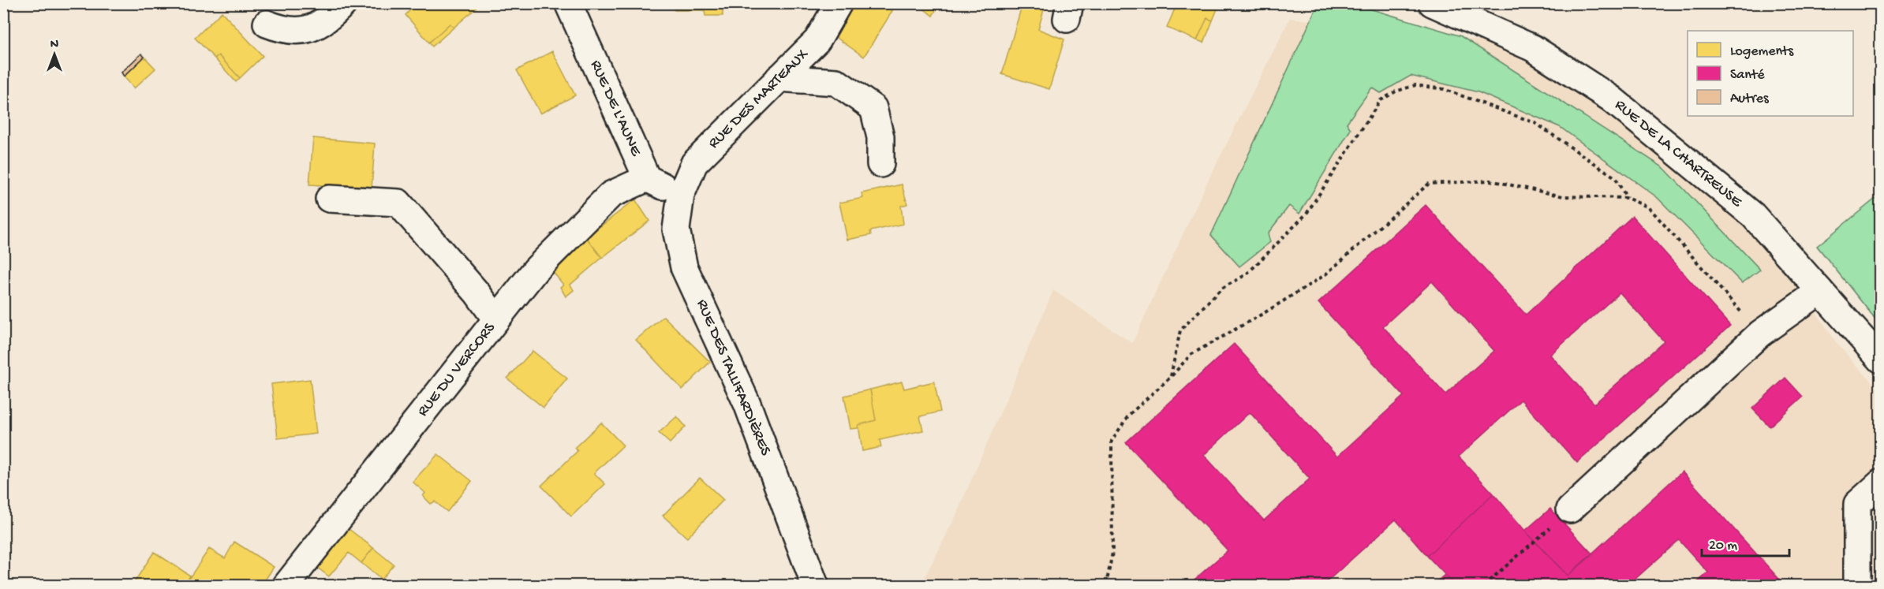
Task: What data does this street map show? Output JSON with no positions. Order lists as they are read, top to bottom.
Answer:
{
  "streets": {
    "street": [
      "RUE DES MARTEAUX",
      "RUE DE L'AUNE",
      "RUE DE LA CHARTREUSE",
      "RUE DU VERCORS",
      "RUE DES TALLIFARDIÈRES"
    ]
  },
  "crossings": [
    ["RUE DES MARTEAUX", "RUE DES TALLIFARDIÈRES"],
    ["RUE DE L'AUNE", "RUE DU VERCORS"]
  ],
  "legend": ["Logements", "Santé", "Autres"],
  "scale_bar": "20 m",
  "north": "top"
}
